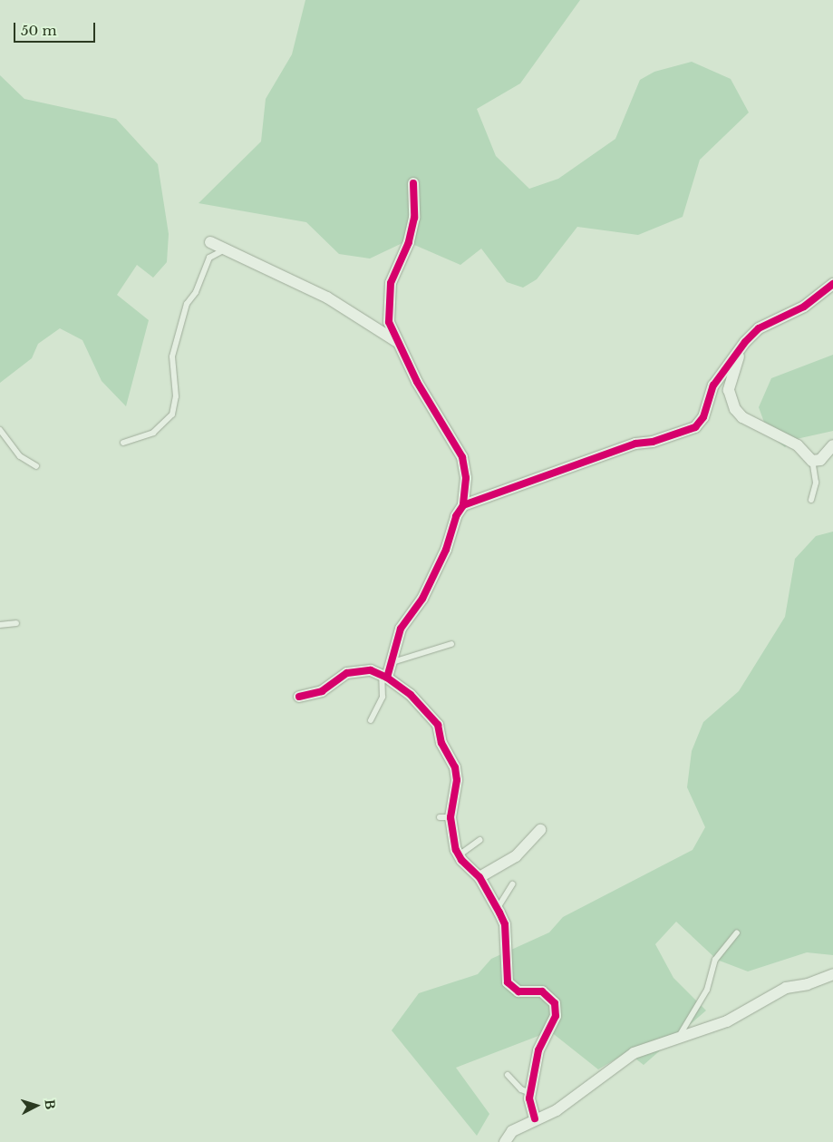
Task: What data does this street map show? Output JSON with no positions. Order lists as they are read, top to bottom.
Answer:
{
  "scale_bar": "50 m",
  "north": "right"
}
